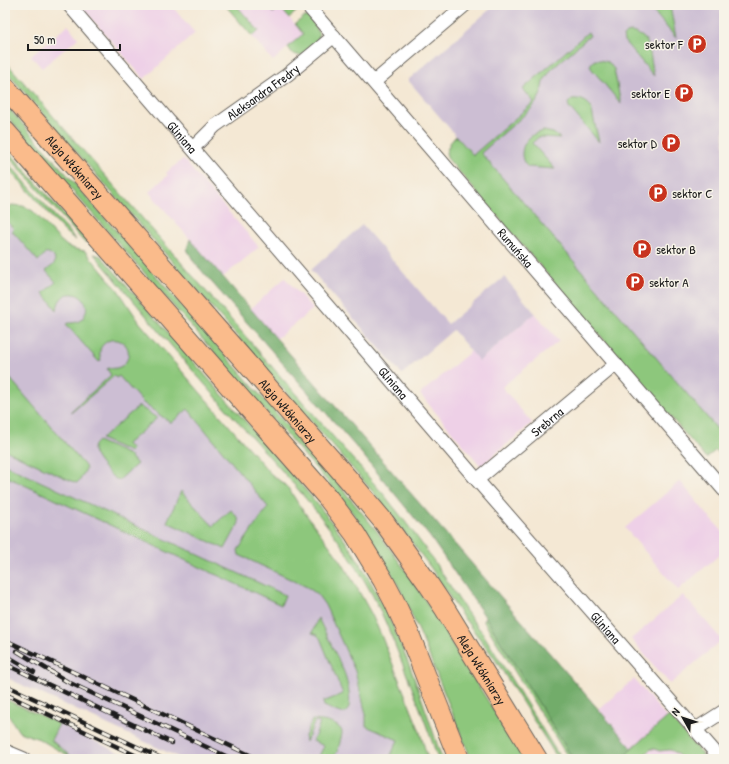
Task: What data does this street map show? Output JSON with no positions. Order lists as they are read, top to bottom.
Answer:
{
  "streets": {
    "main road": ["Aleja Włókniarzy"],
    "street": [
      "Aleksandra Fredry",
      "Gliniana",
      "Rumuńska",
      "Srebrna"
    ]
  },
  "crossings": [
    ["Aleksandra Fredry", "Gliniana"],
    ["Aleksandra Fredry", "Rumuńska"],
    ["Gliniana", "Srebrna"],
    ["Rumuńska", "Srebrna"]
  ],
  "places": {
    "parking": [
      "sektor F",
      "sektor E",
      "sektor D",
      "sektor C",
      "sektor B",
      "sektor A"
    ]
  },
  "scale_bar": "50 m",
  "north": "top left"
}
